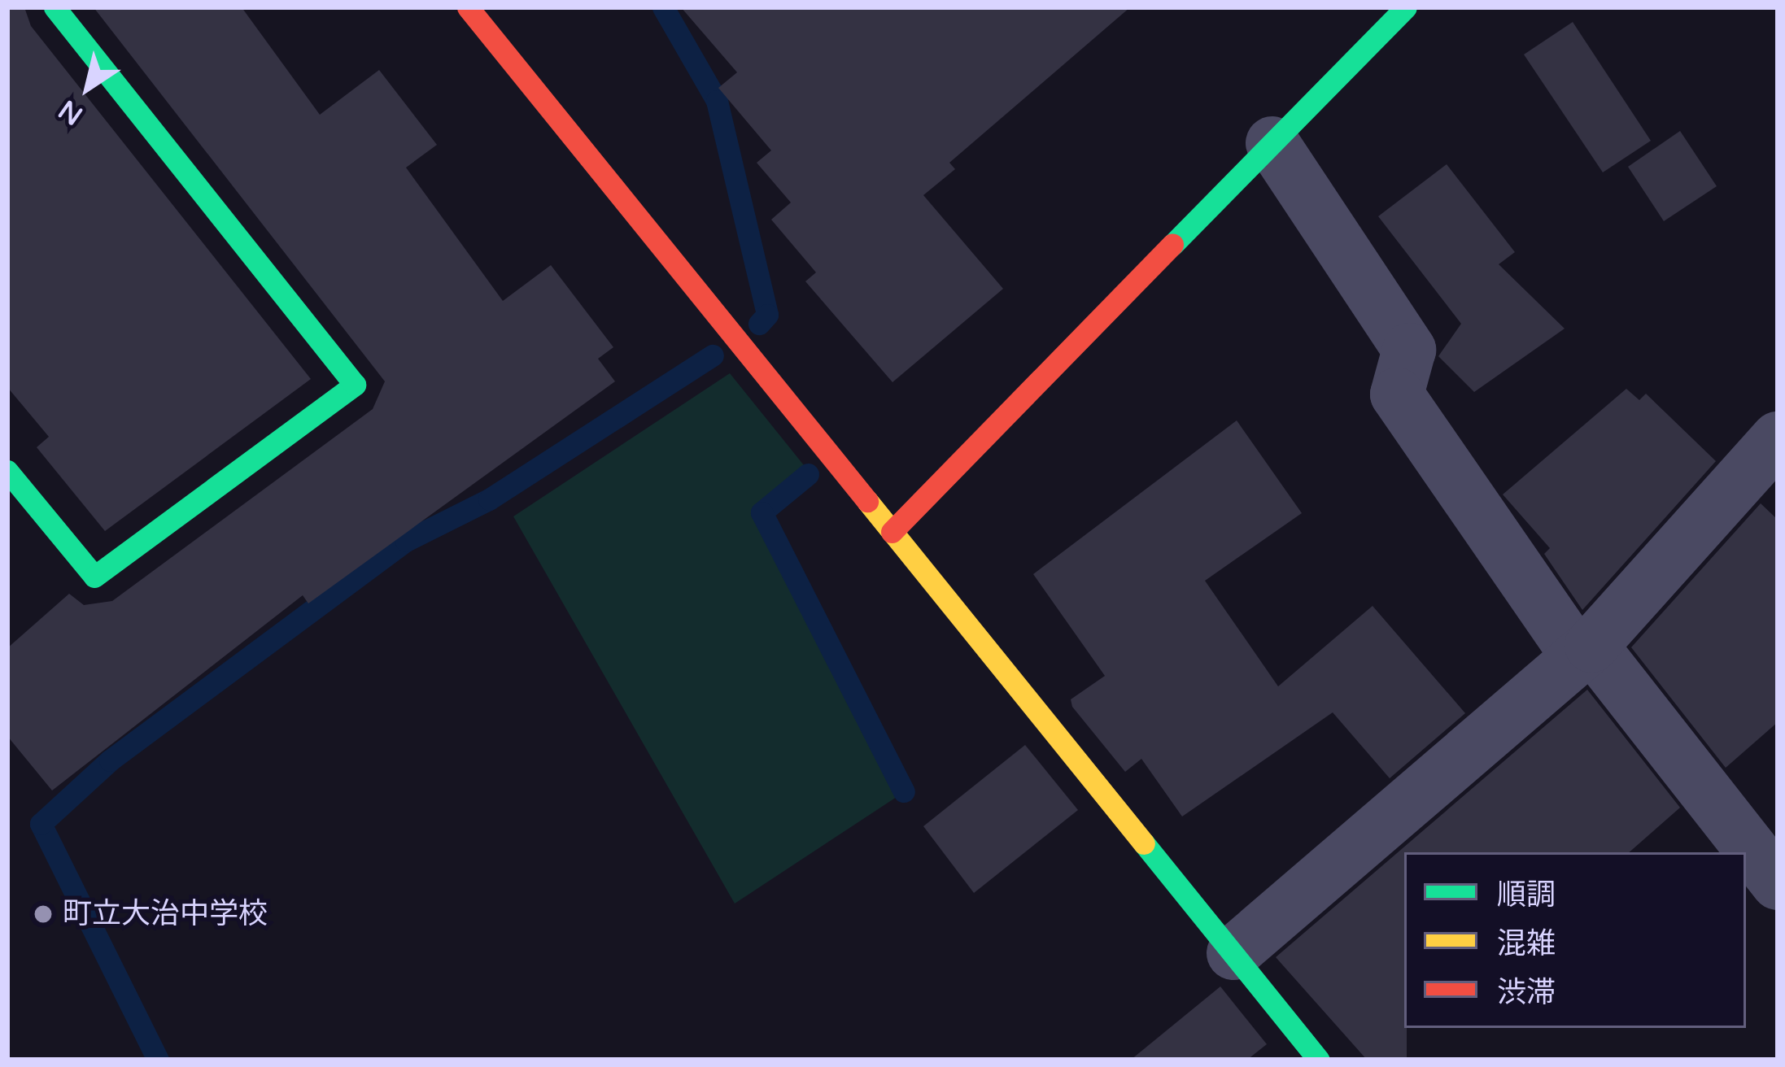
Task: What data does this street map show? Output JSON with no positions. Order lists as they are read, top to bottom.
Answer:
{
  "places": ["町立大治中学校"],
  "legend": ["順調", "混雑", "渋滞"],
  "north": "bottom left"
}
